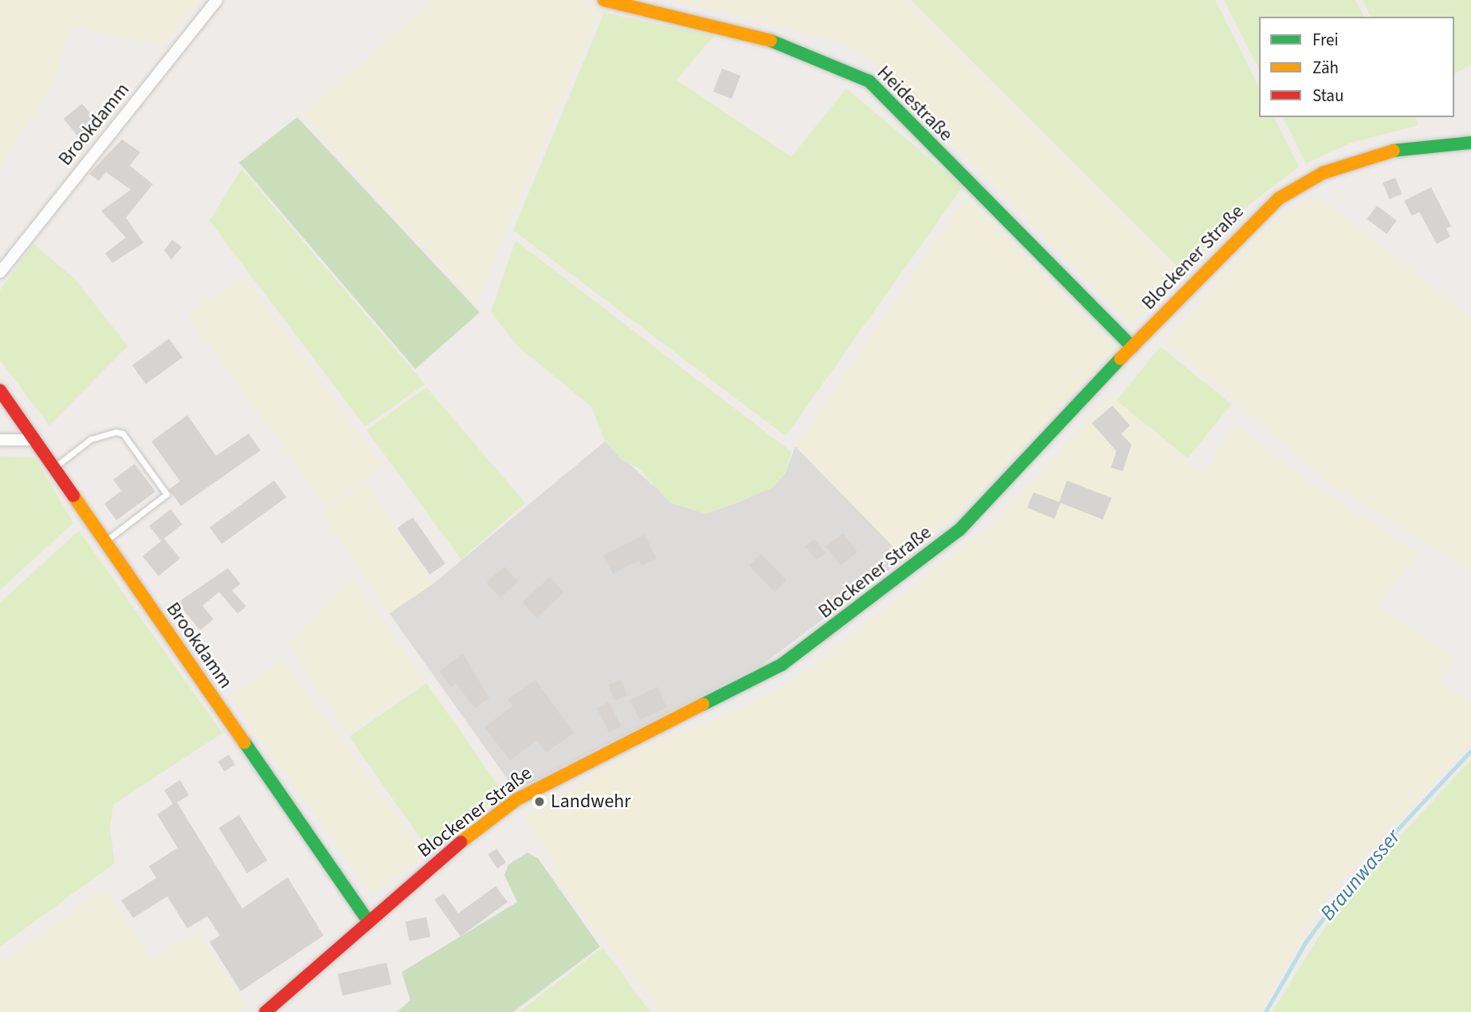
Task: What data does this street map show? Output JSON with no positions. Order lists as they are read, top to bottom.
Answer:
{
  "streets": {
    "street": ["Heidestraße", "Brookdamm", "Blockener Straße"]
  },
  "crossings": [
    ["Heidestraße", "Blockener Straße"],
    ["Brookdamm", "Blockener Straße"]
  ],
  "water": ["Braunwasser"],
  "places": ["Landwehr"],
  "legend": ["Frei", "Zäh", "Stau"]
}
